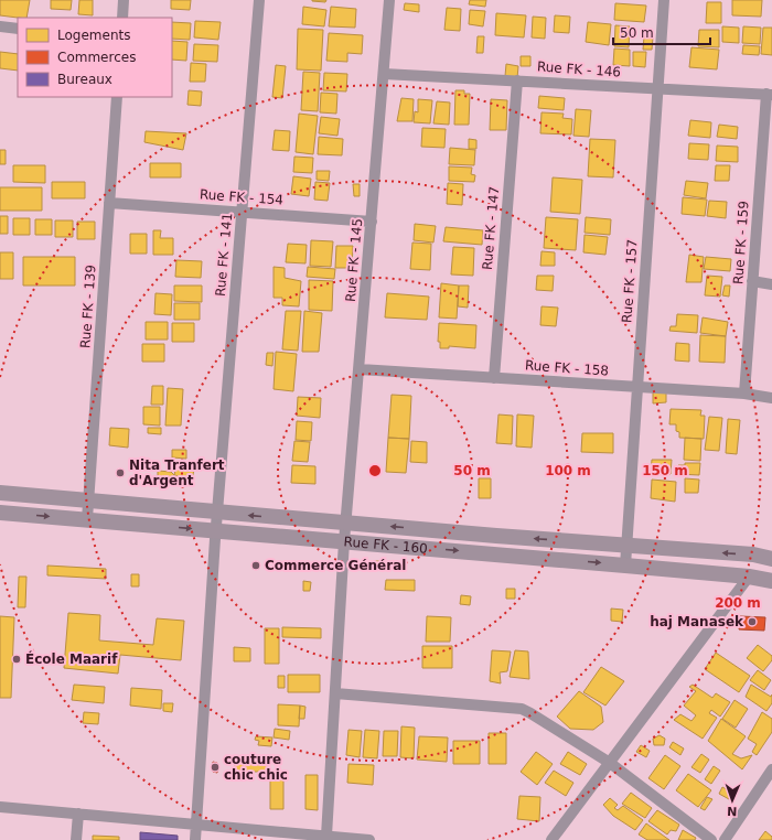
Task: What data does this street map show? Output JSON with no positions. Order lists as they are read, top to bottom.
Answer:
{
  "streets": {
    "main road": ["Rue FK - 160"],
    "street": [
      "Rue FK - 146",
      "Rue FK - 154",
      "Rue FK - 147",
      "Rue FK - 159",
      "Rue FK - 141",
      "Rue FK - 145",
      "Rue FK - 157",
      "Rue FK - 139",
      "Rue FK - 158"
    ]
  },
  "crossings": [
    ["Rue FK - 146", "Rue FK - 147"],
    ["Rue FK - 146", "Rue FK - 159"],
    ["Rue FK - 146", "Rue FK - 145"],
    ["Rue FK - 146", "Rue FK - 157"],
    ["Rue FK - 154", "Rue FK - 141"],
    ["Rue FK - 154", "Rue FK - 145"],
    ["Rue FK - 154", "Rue FK - 139"],
    ["Rue FK - 147", "Rue FK - 158"],
    ["Rue FK - 159", "Rue FK - 158"],
    ["Rue FK - 141", "Rue FK - 160"],
    ["Rue FK - 145", "Rue FK - 158"],
    ["Rue FK - 145", "Rue FK - 160"],
    ["Rue FK - 157", "Rue FK - 158"],
    ["Rue FK - 157", "Rue FK - 160"],
    ["Rue FK - 139", "Rue FK - 160"]
  ],
  "places": [
    "Nita Tranfert d'Argent",
    "Commerce Général",
    "haj Manasek",
    "École Maarif",
    "couture chic chic"
  ],
  "legend": ["Logements", "Commerces", "Bureaux"],
  "scale_bar": "50 m",
  "north": "bottom",
  "rings": [
    "50 m",
    "100 m",
    "150 m",
    "200 m"
  ]
}
